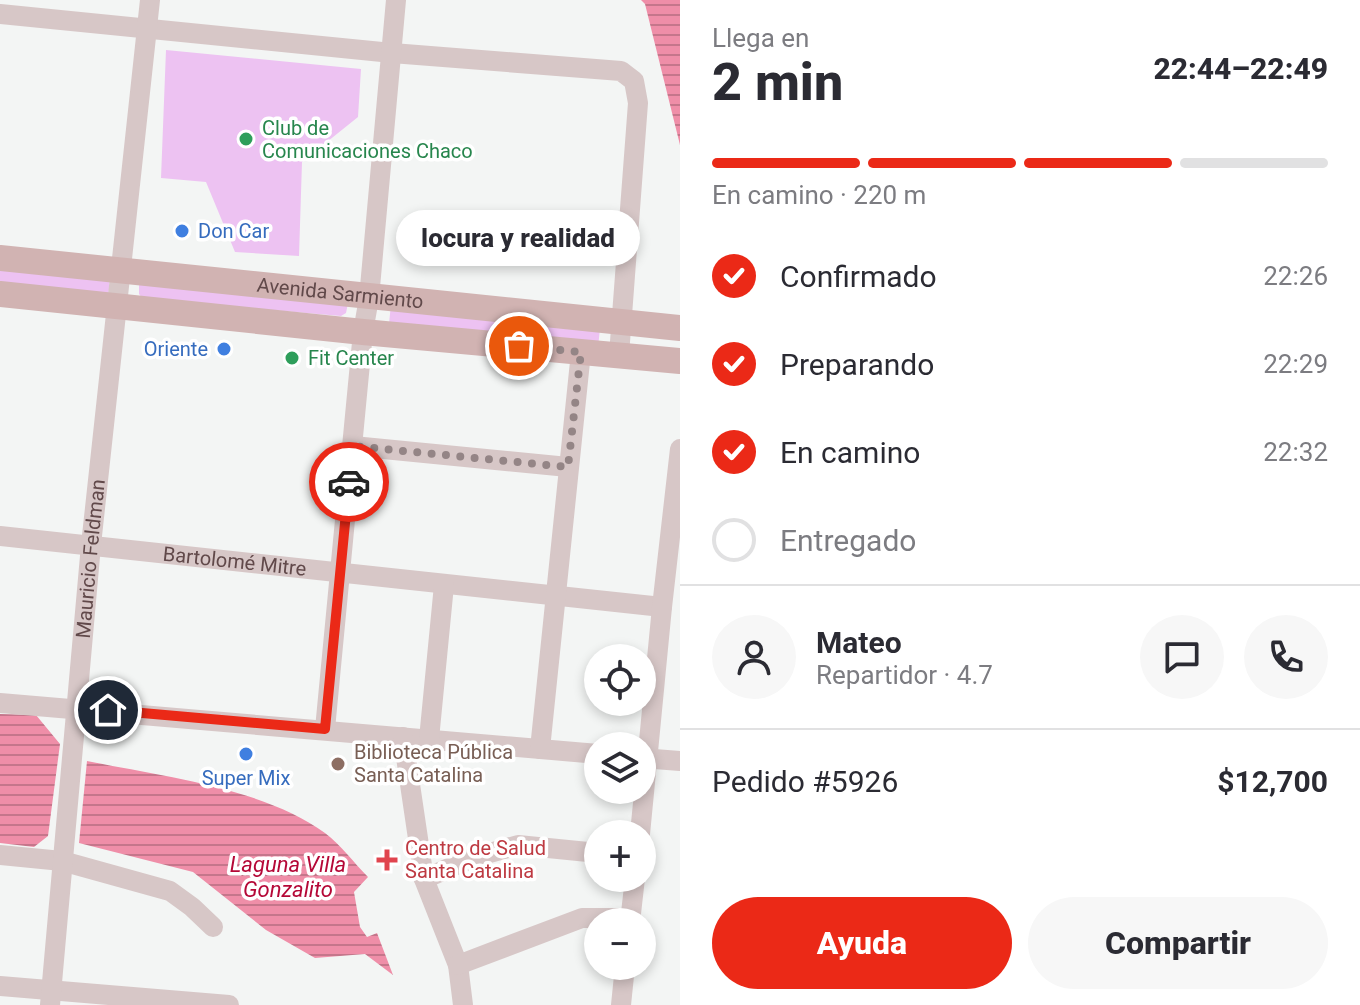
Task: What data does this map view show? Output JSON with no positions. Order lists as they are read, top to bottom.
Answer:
{
  "streets": {
    "main road": ["Avenida Sarmiento"],
    "street": ["Mauricio Feldman", "Bartolomé Mitre"]
  },
  "crossings": [
    ["Avenida Sarmiento", "Mauricio Feldman"],
    ["Mauricio Feldman", "Bartolomé Mitre"]
  ],
  "water": ["Laguna Villa Gonzalito"],
  "places": {
    "other": [
      "Club de Comunicaciones Chaco",
      "Don Car",
      "locura y realidad",
      "Oriente",
      "Fit Center",
      "Super Mix",
      "Biblioteca Pública Santa Catalina"
    ],
    "health": ["Centro de Salud Santa Catalina"]
  },
  "page": {
    "heading": ["2 min", "Llega en", "22:44–22:49"],
    "panel": [
      "Mateo",
      "Repartidor · 4.7",
      "Pedido #5926",
      "$12,700"
    ],
    "bar": "En camino · 220 m",
    "bubble": "locura y realidad",
    "list": [
      ["Confirmado", "22:26"],
      ["Preparando", "22:29"],
      ["En camino", "22:32"],
      "Entregado"
    ],
    "map_buttons": ["+", "−"],
    "buttons": ["Ayuda", "Compartir"]
  }
}
